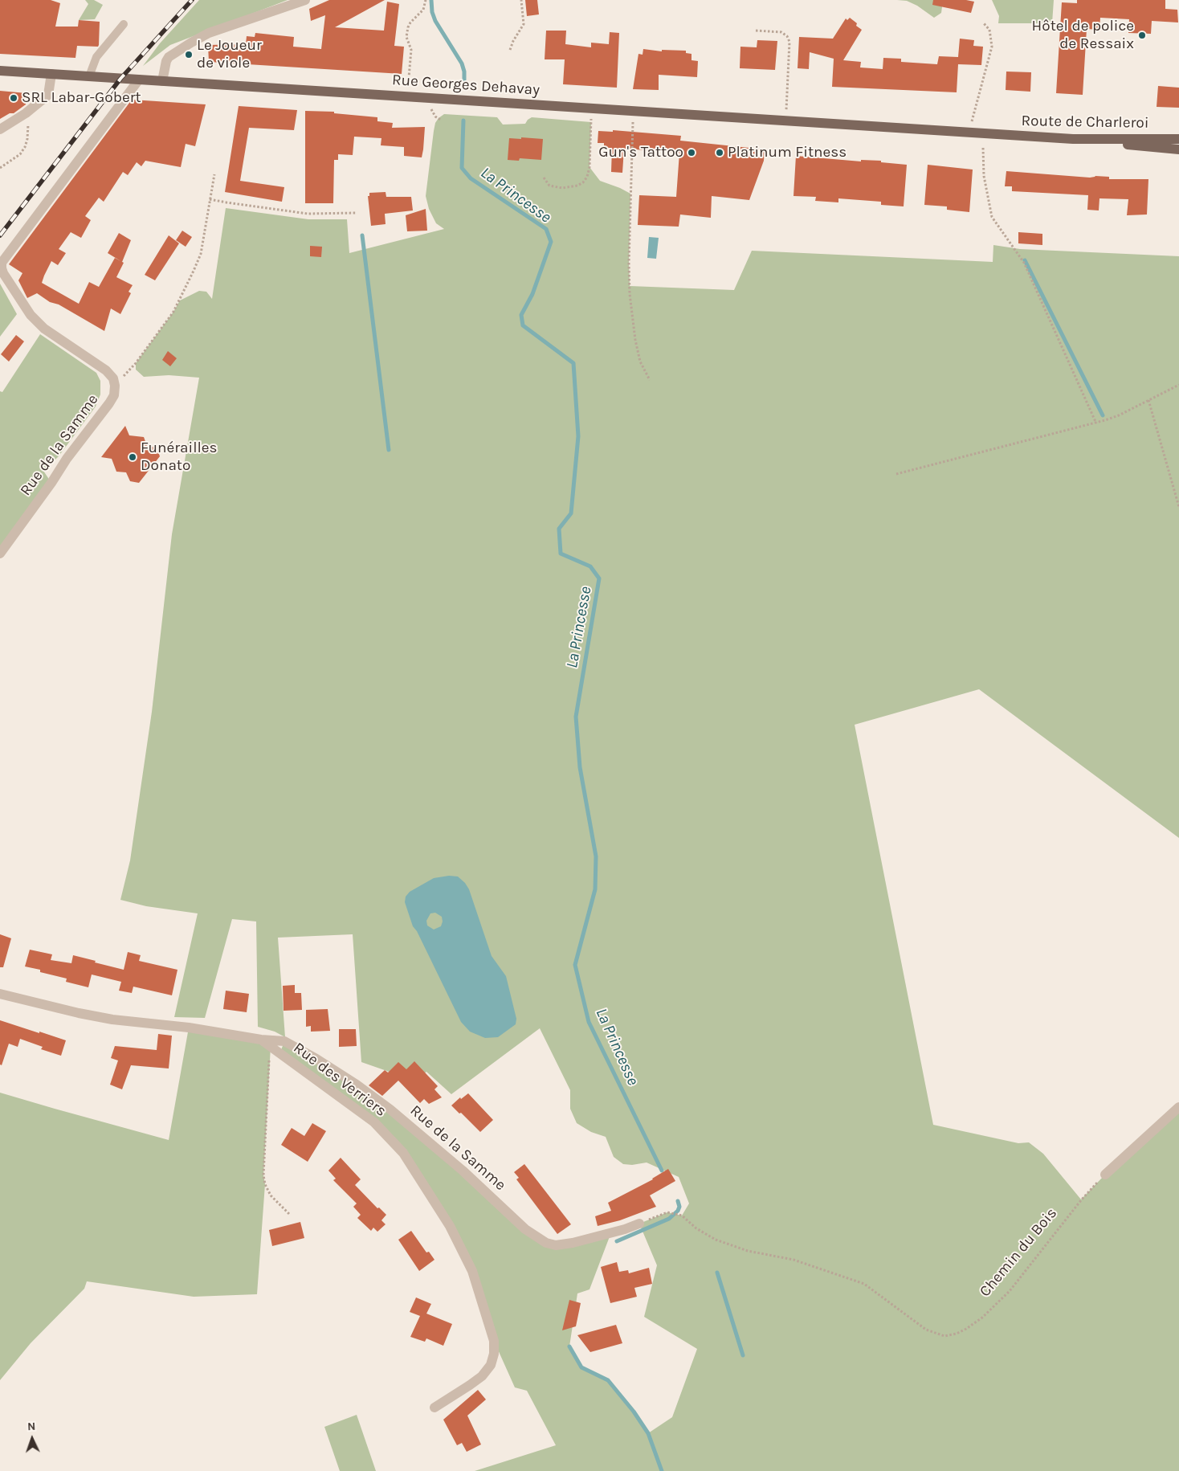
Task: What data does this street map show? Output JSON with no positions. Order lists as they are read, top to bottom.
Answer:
{
  "streets": {
    "main road": ["Rue Georges Dehavay", "Route de Charleroi"],
    "street": ["Rue de la Samme", "Rue des Verriers"],
    "path": ["Chemin du Bois"]
  },
  "crossings": [
    ["Rue Georges Dehavay", "Route de Charleroi"],
    ["Rue Georges Dehavay", "Rue de la Samme"],
    ["Rue de la Samme", "Rue des Verriers"],
    ["Rue de la Samme", "Chemin du Bois"]
  ],
  "water": ["La Princesse"],
  "places": [
    "Hôtel de police de Ressaix",
    "Le Joueur de viole",
    "SRL Labar-Gobert",
    "Gun's Tattoo",
    "Platinum Fitness",
    "Funérailles Donato"
  ],
  "north": "top"
}
